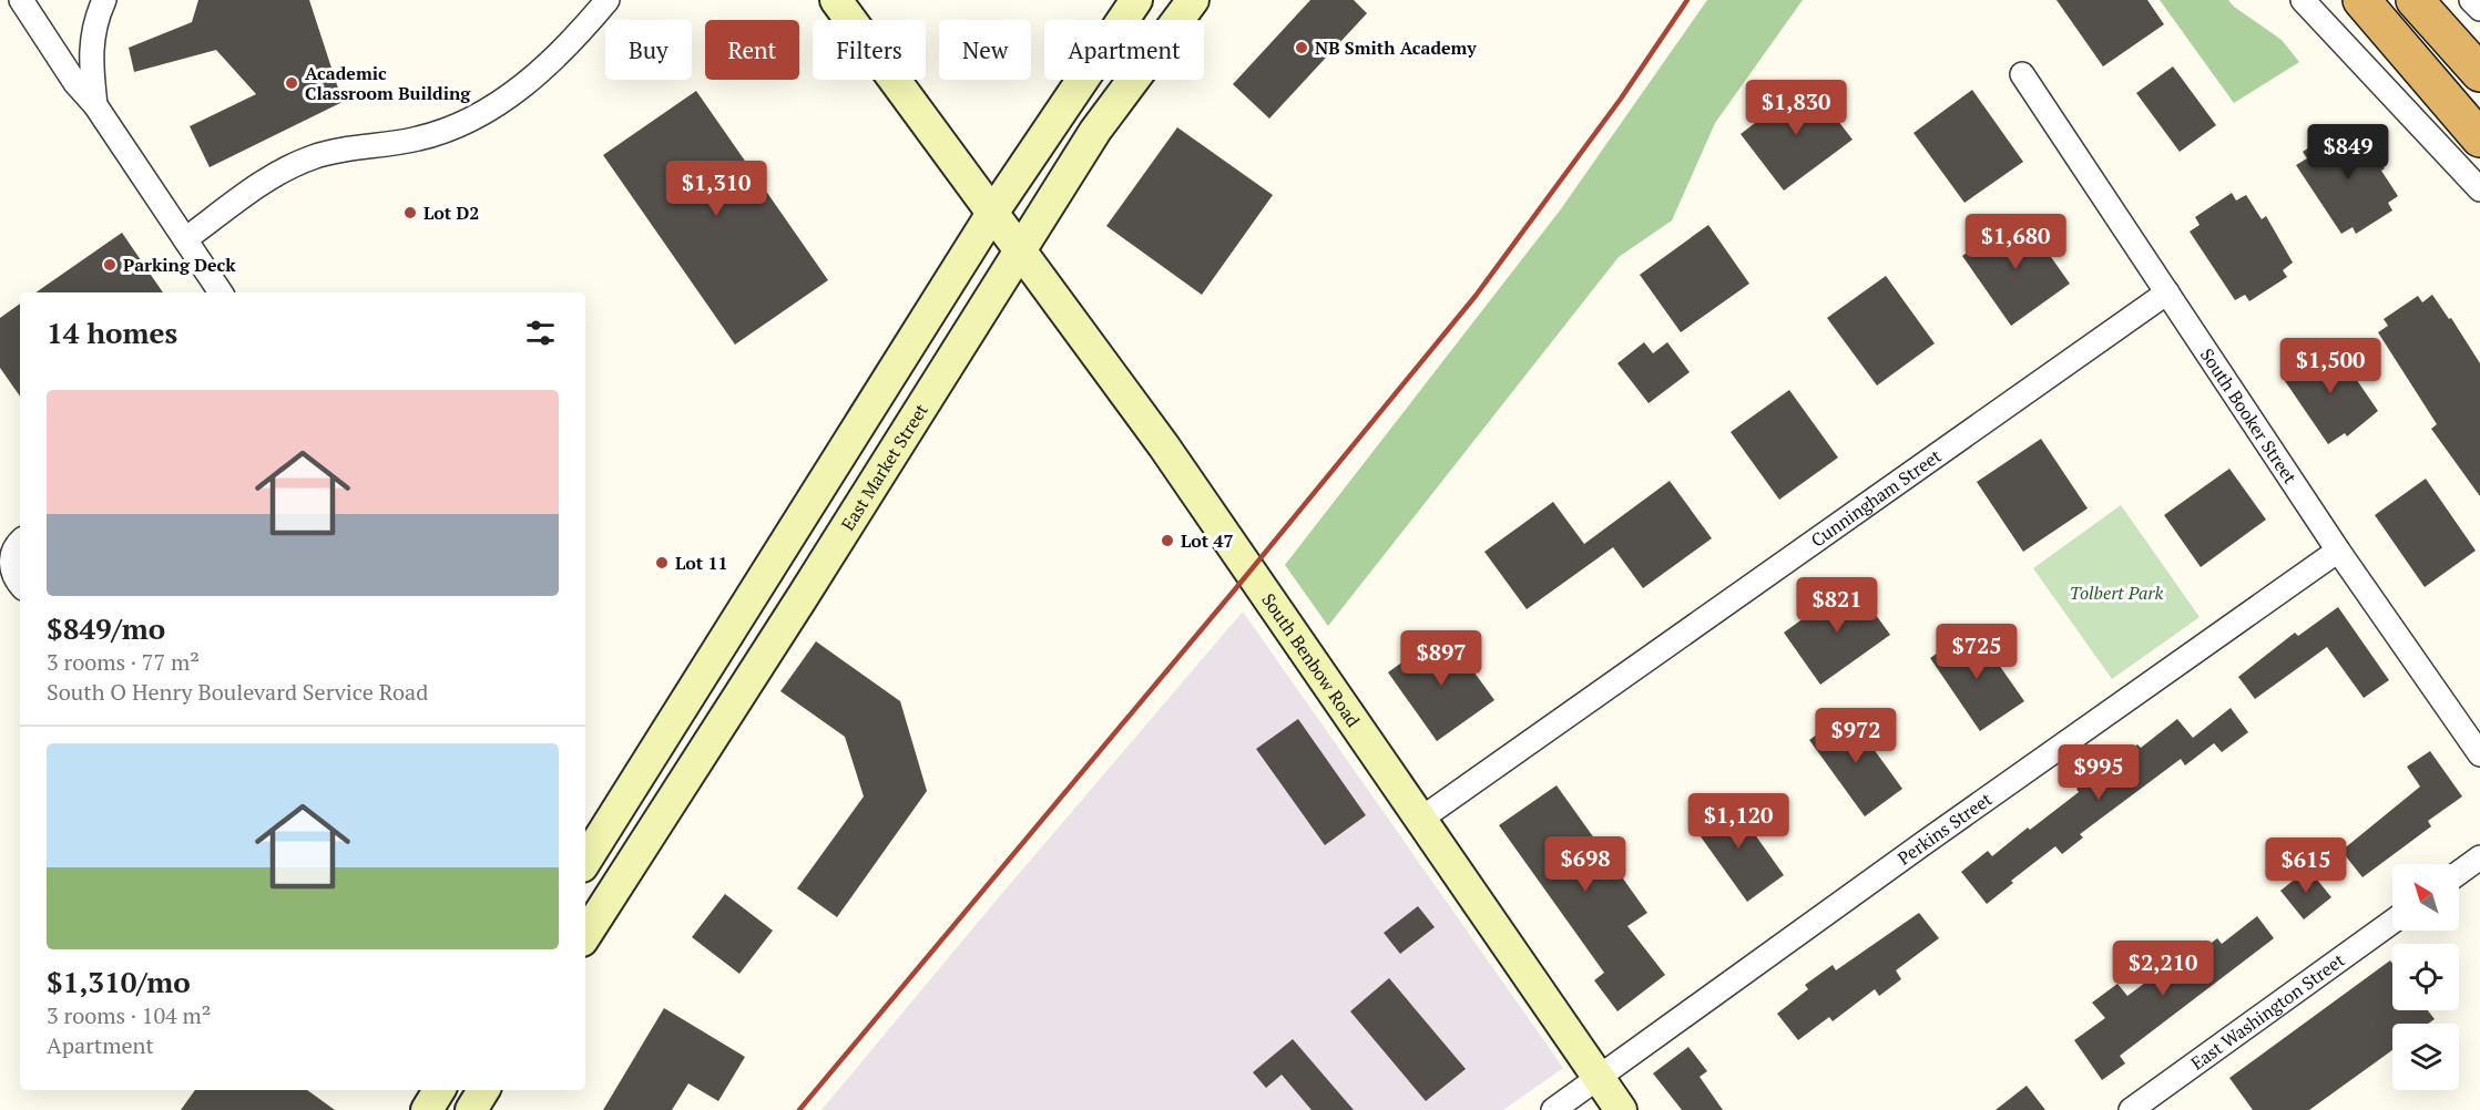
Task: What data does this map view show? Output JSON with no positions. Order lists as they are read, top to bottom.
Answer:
{
  "streets": {
    "main road": ["East Market Street", "South Benbow Road"],
    "street": [
      "South Booker Street",
      "Cunningham Street",
      "Perkins Street",
      "East Washington Street"
    ]
  },
  "crossings": [
    ["South Booker Street", "Cunningham Street"],
    ["South Booker Street", "Perkins Street"],
    ["East Market Street", "South Benbow Road"],
    ["Cunningham Street", "South Benbow Road"],
    ["South Benbow Road", "Perkins Street"]
  ],
  "parks": ["Tolbert Park"],
  "places": [
    "NB Smith Academy",
    "Academic Classroom Building",
    "Lot D2",
    "Parking Deck",
    "Lot 47",
    "Lot 11"
  ],
  "north": "top left",
  "page": {
    "chip": [
      "Buy",
      "Rent",
      "Filters",
      "New",
      "Apartment"
    ],
    "price": [
      "$1,830",
      "$849",
      "$1,310",
      "$1,680",
      "$1,500",
      "$821",
      "$725",
      "$897",
      "$972",
      "$995",
      "$1,120",
      "$698",
      "$615",
      "$2,210"
    ],
    "heading": "14 homes",
    "list": [
      {
        "name": "$849/mo",
        "note": "3 rooms · 77 m² · South O Henry Boulevard Service Road"
      },
      {
        "name": "$1,310/mo",
        "note": "3 rooms · 104 m² · Apartment"
      }
    ]
  }
}
